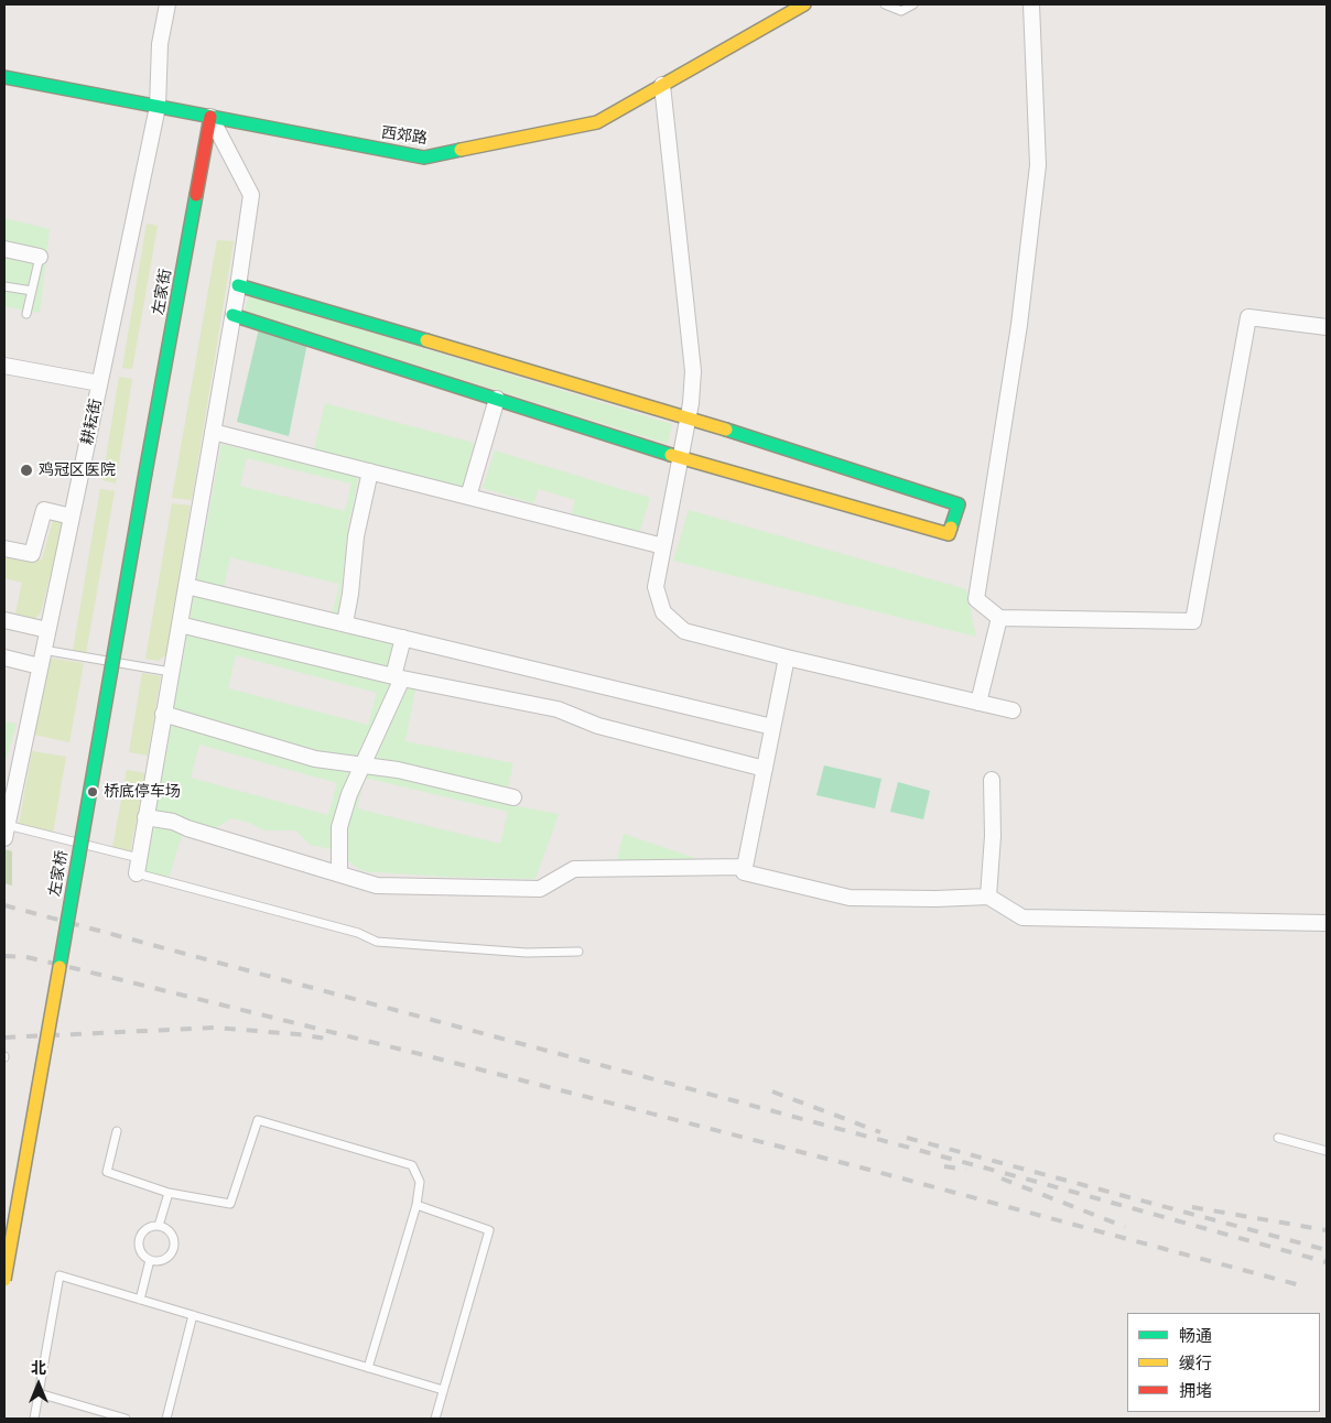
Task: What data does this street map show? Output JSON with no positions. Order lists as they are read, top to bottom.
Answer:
{
  "streets": {
    "main road": ["西郊路", "左家街", "左家桥"],
    "street": ["耕耘街"]
  },
  "crossings": [
    ["西郊路", "左家街"],
    ["西郊路", "耕耘街"],
    ["左家街", "左家桥"]
  ],
  "places": ["鸡冠区医院", "桥底停车场"],
  "legend": ["畅通", "缓行", "拥堵"],
  "north": "top"
}
